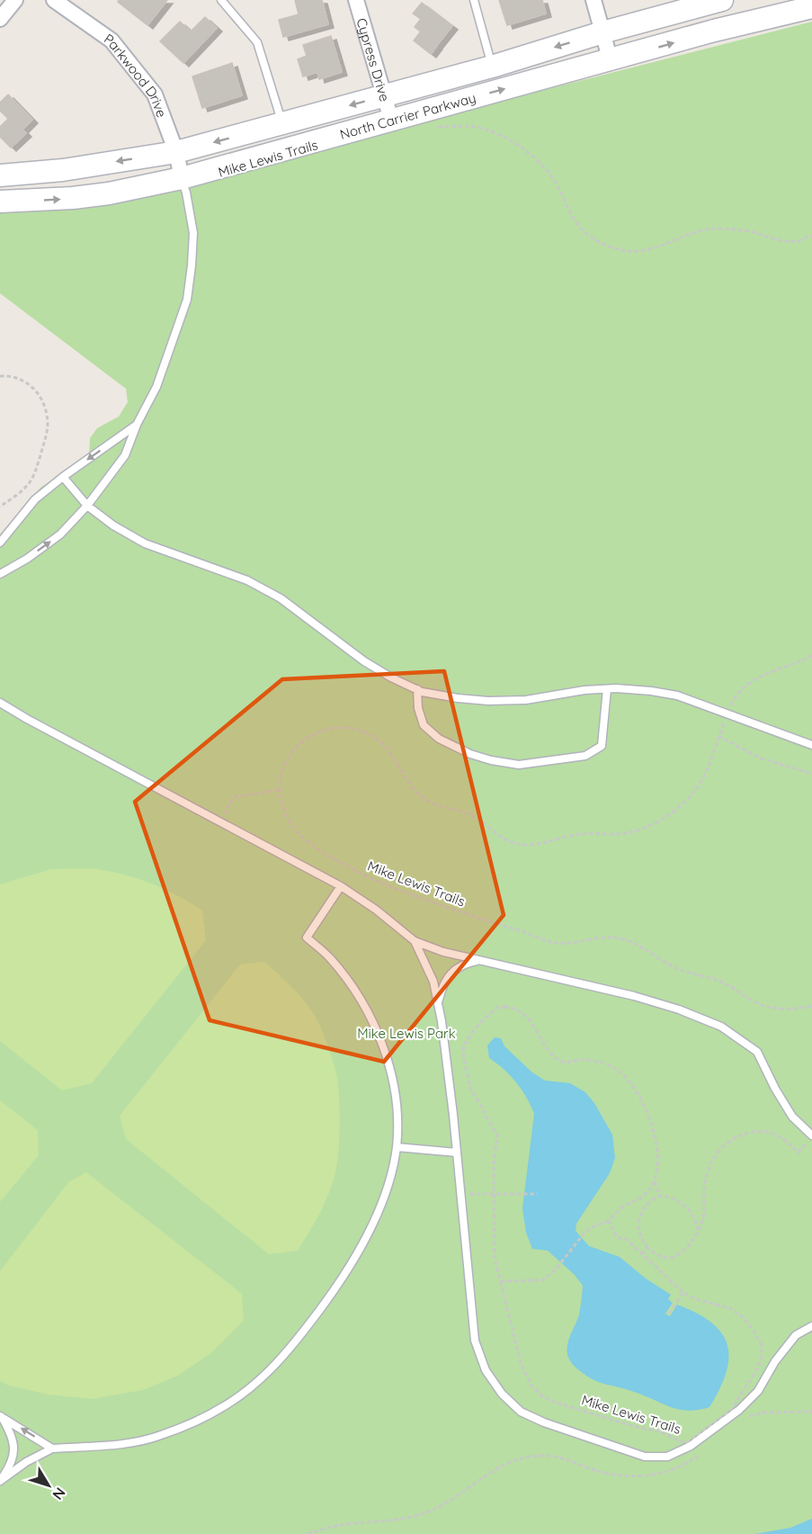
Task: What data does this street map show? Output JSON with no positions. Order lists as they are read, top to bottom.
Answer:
{
  "streets": {
    "main road": ["North Carrier Parkway"],
    "street": ["Cypress Drive", "Parkwood Drive"],
    "path": ["Mike Lewis Trails"]
  },
  "crossings": [
    ["Cypress Drive", "North Carrier Parkway"],
    ["Parkwood Drive", "North Carrier Parkway"]
  ],
  "parks": ["Mike Lewis Park"],
  "north": "bottom right"
}
